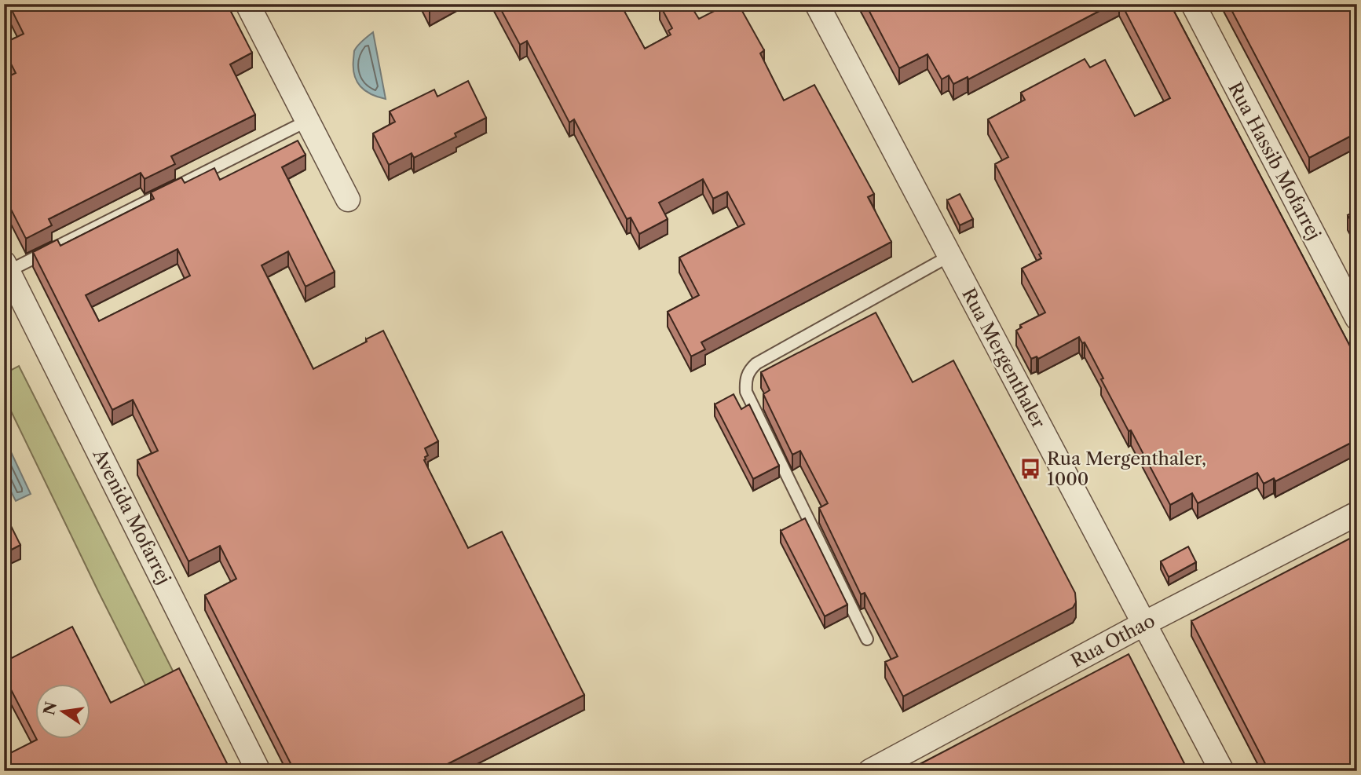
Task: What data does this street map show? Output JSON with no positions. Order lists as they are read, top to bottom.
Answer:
{
  "streets": {
    "street": [
      "Rua Hassib Mofarrej",
      "Rua Mergenthaler",
      "Avenida Mofarrej",
      "Rua Othao"
    ]
  },
  "crossings": [
    ["Rua Mergenthaler", "Rua Othao"]
  ],
  "places": {
    "bus stop": ["Rua Mergenthaler, 1000"]
  },
  "north": "left"
}
